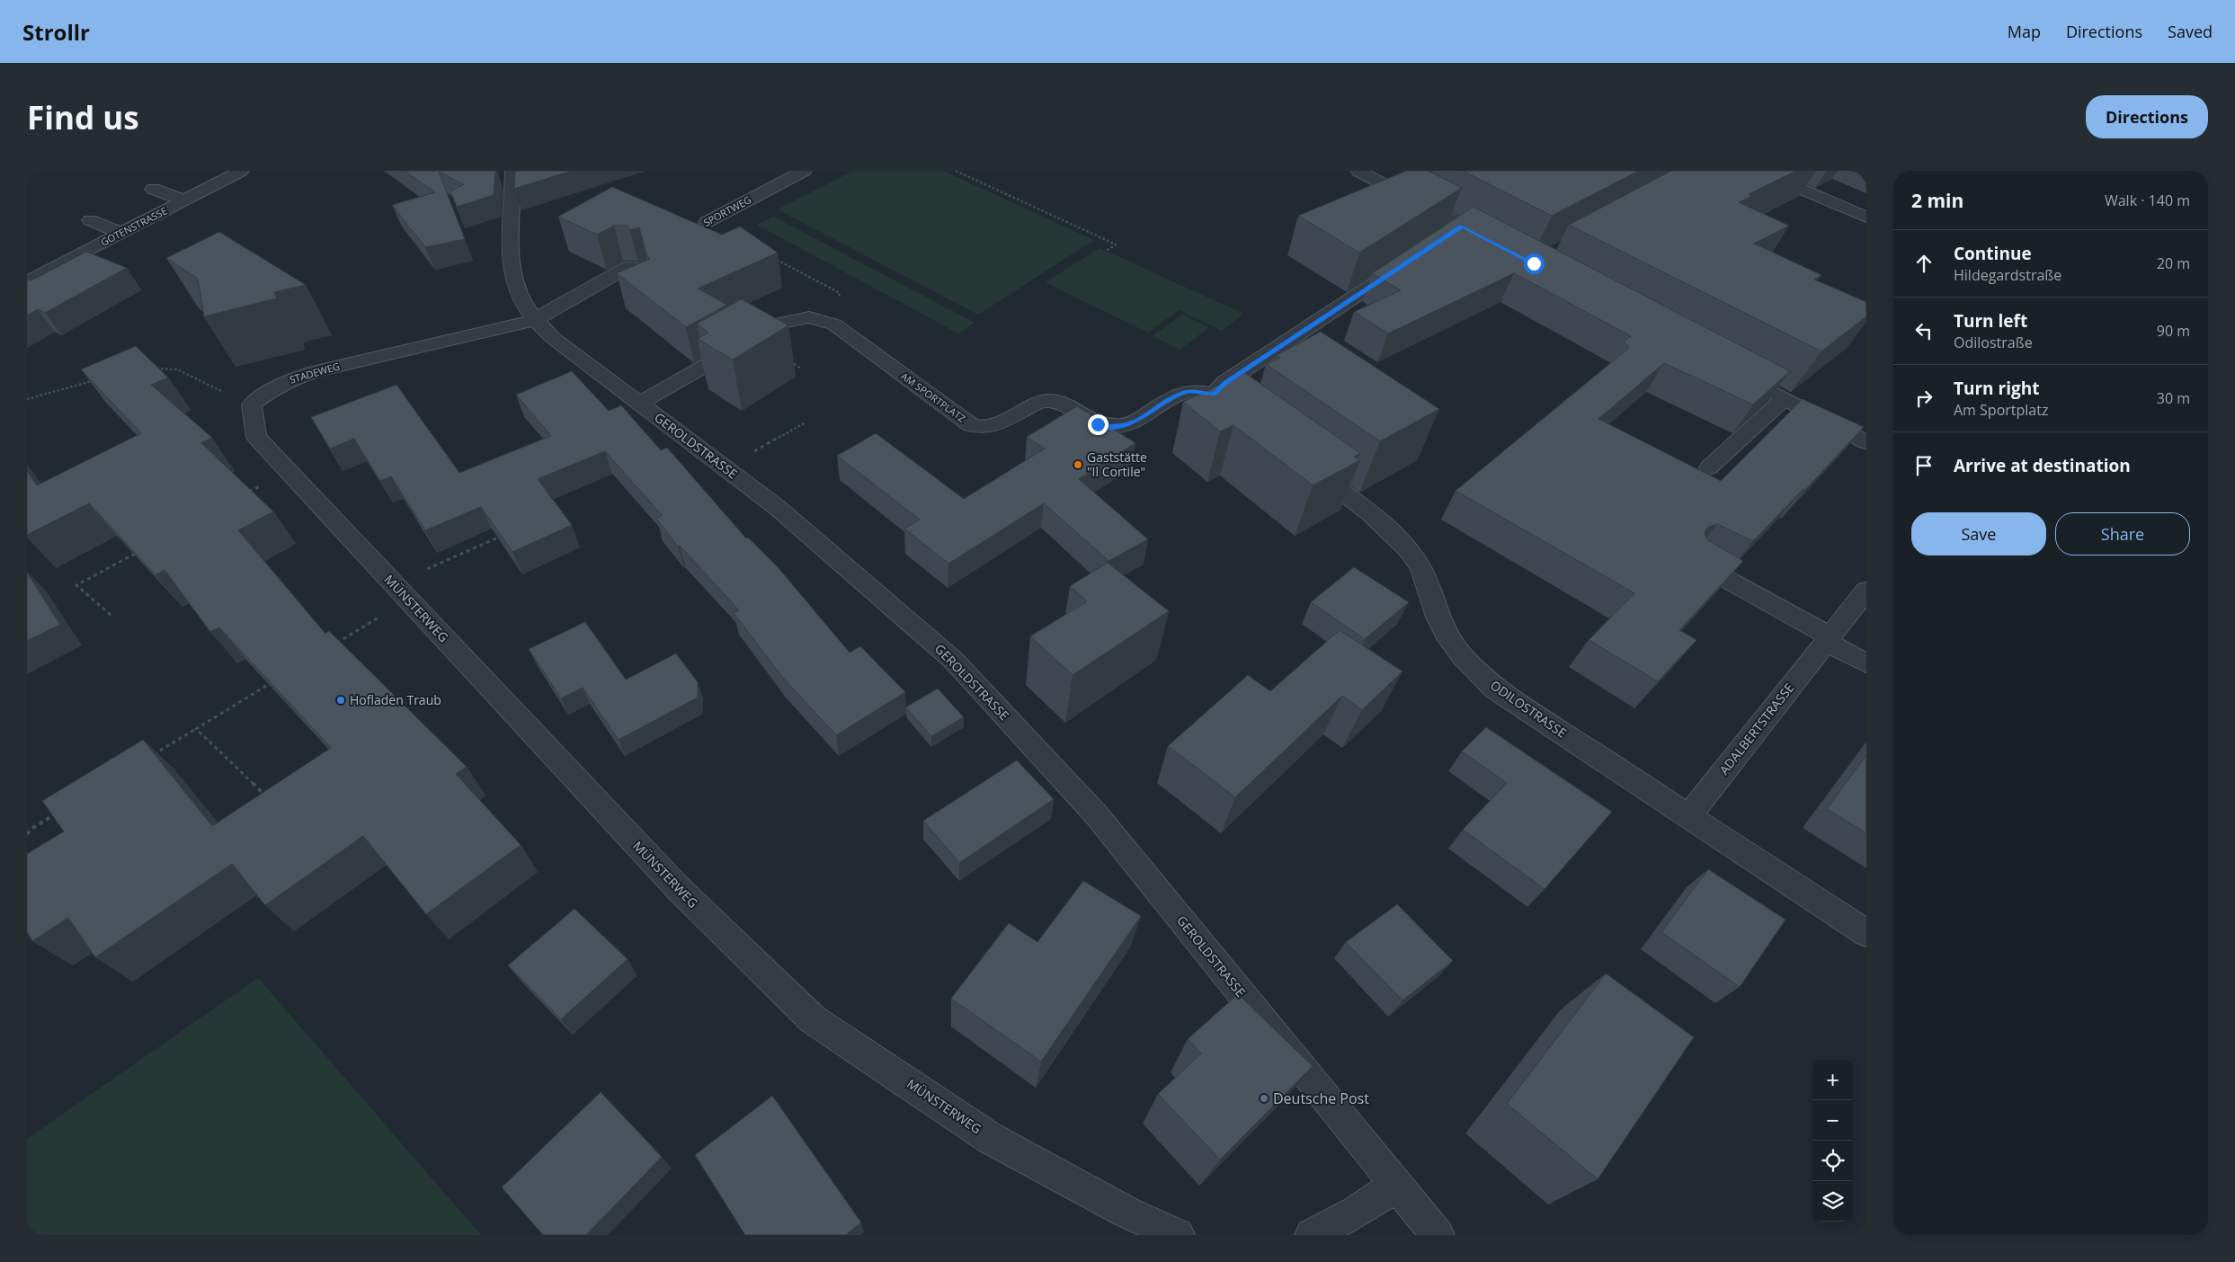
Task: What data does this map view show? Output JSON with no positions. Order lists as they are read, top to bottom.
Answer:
{
  "streets": {
    "street": [
      "SPORTWEG",
      "GOTENSTRASSE",
      "STADEWEG",
      "AM SPORTPLATZ",
      "GEROLDSTRASSE",
      "MÜNSTERWEG",
      "ODILOSTRASSE",
      "ADALBERTSTRASSE"
    ]
  },
  "crossings": [
    ["STADEWEG", "GEROLDSTRASSE"],
    ["STADEWEG", "MÜNSTERWEG"],
    ["AM SPORTPLATZ", "GEROLDSTRASSE"],
    ["ODILOSTRASSE", "ADALBERTSTRASSE"]
  ],
  "places": ["Gaststätte \"Il Cortile\"", "Hofladen Traub", "Deutsche Post"],
  "page": {
    "header": "Strollr",
    "nav": ["Map", "Directions", "Saved"],
    "buttons": [
      "Directions",
      ["Save", "Share"]
    ],
    "title": "Find us",
    "heading": ["2 min", "Walk · 140 m"],
    "list": [
      ["Continue", "Hildegardstraße", "20 m"],
      ["Turn left", "Odilostraße", "90 m"],
      ["Turn right", "Am Sportplatz", "30 m"],
      "Arrive at destination"
    ],
    "map_buttons": ["+", "−"]
  }
}
